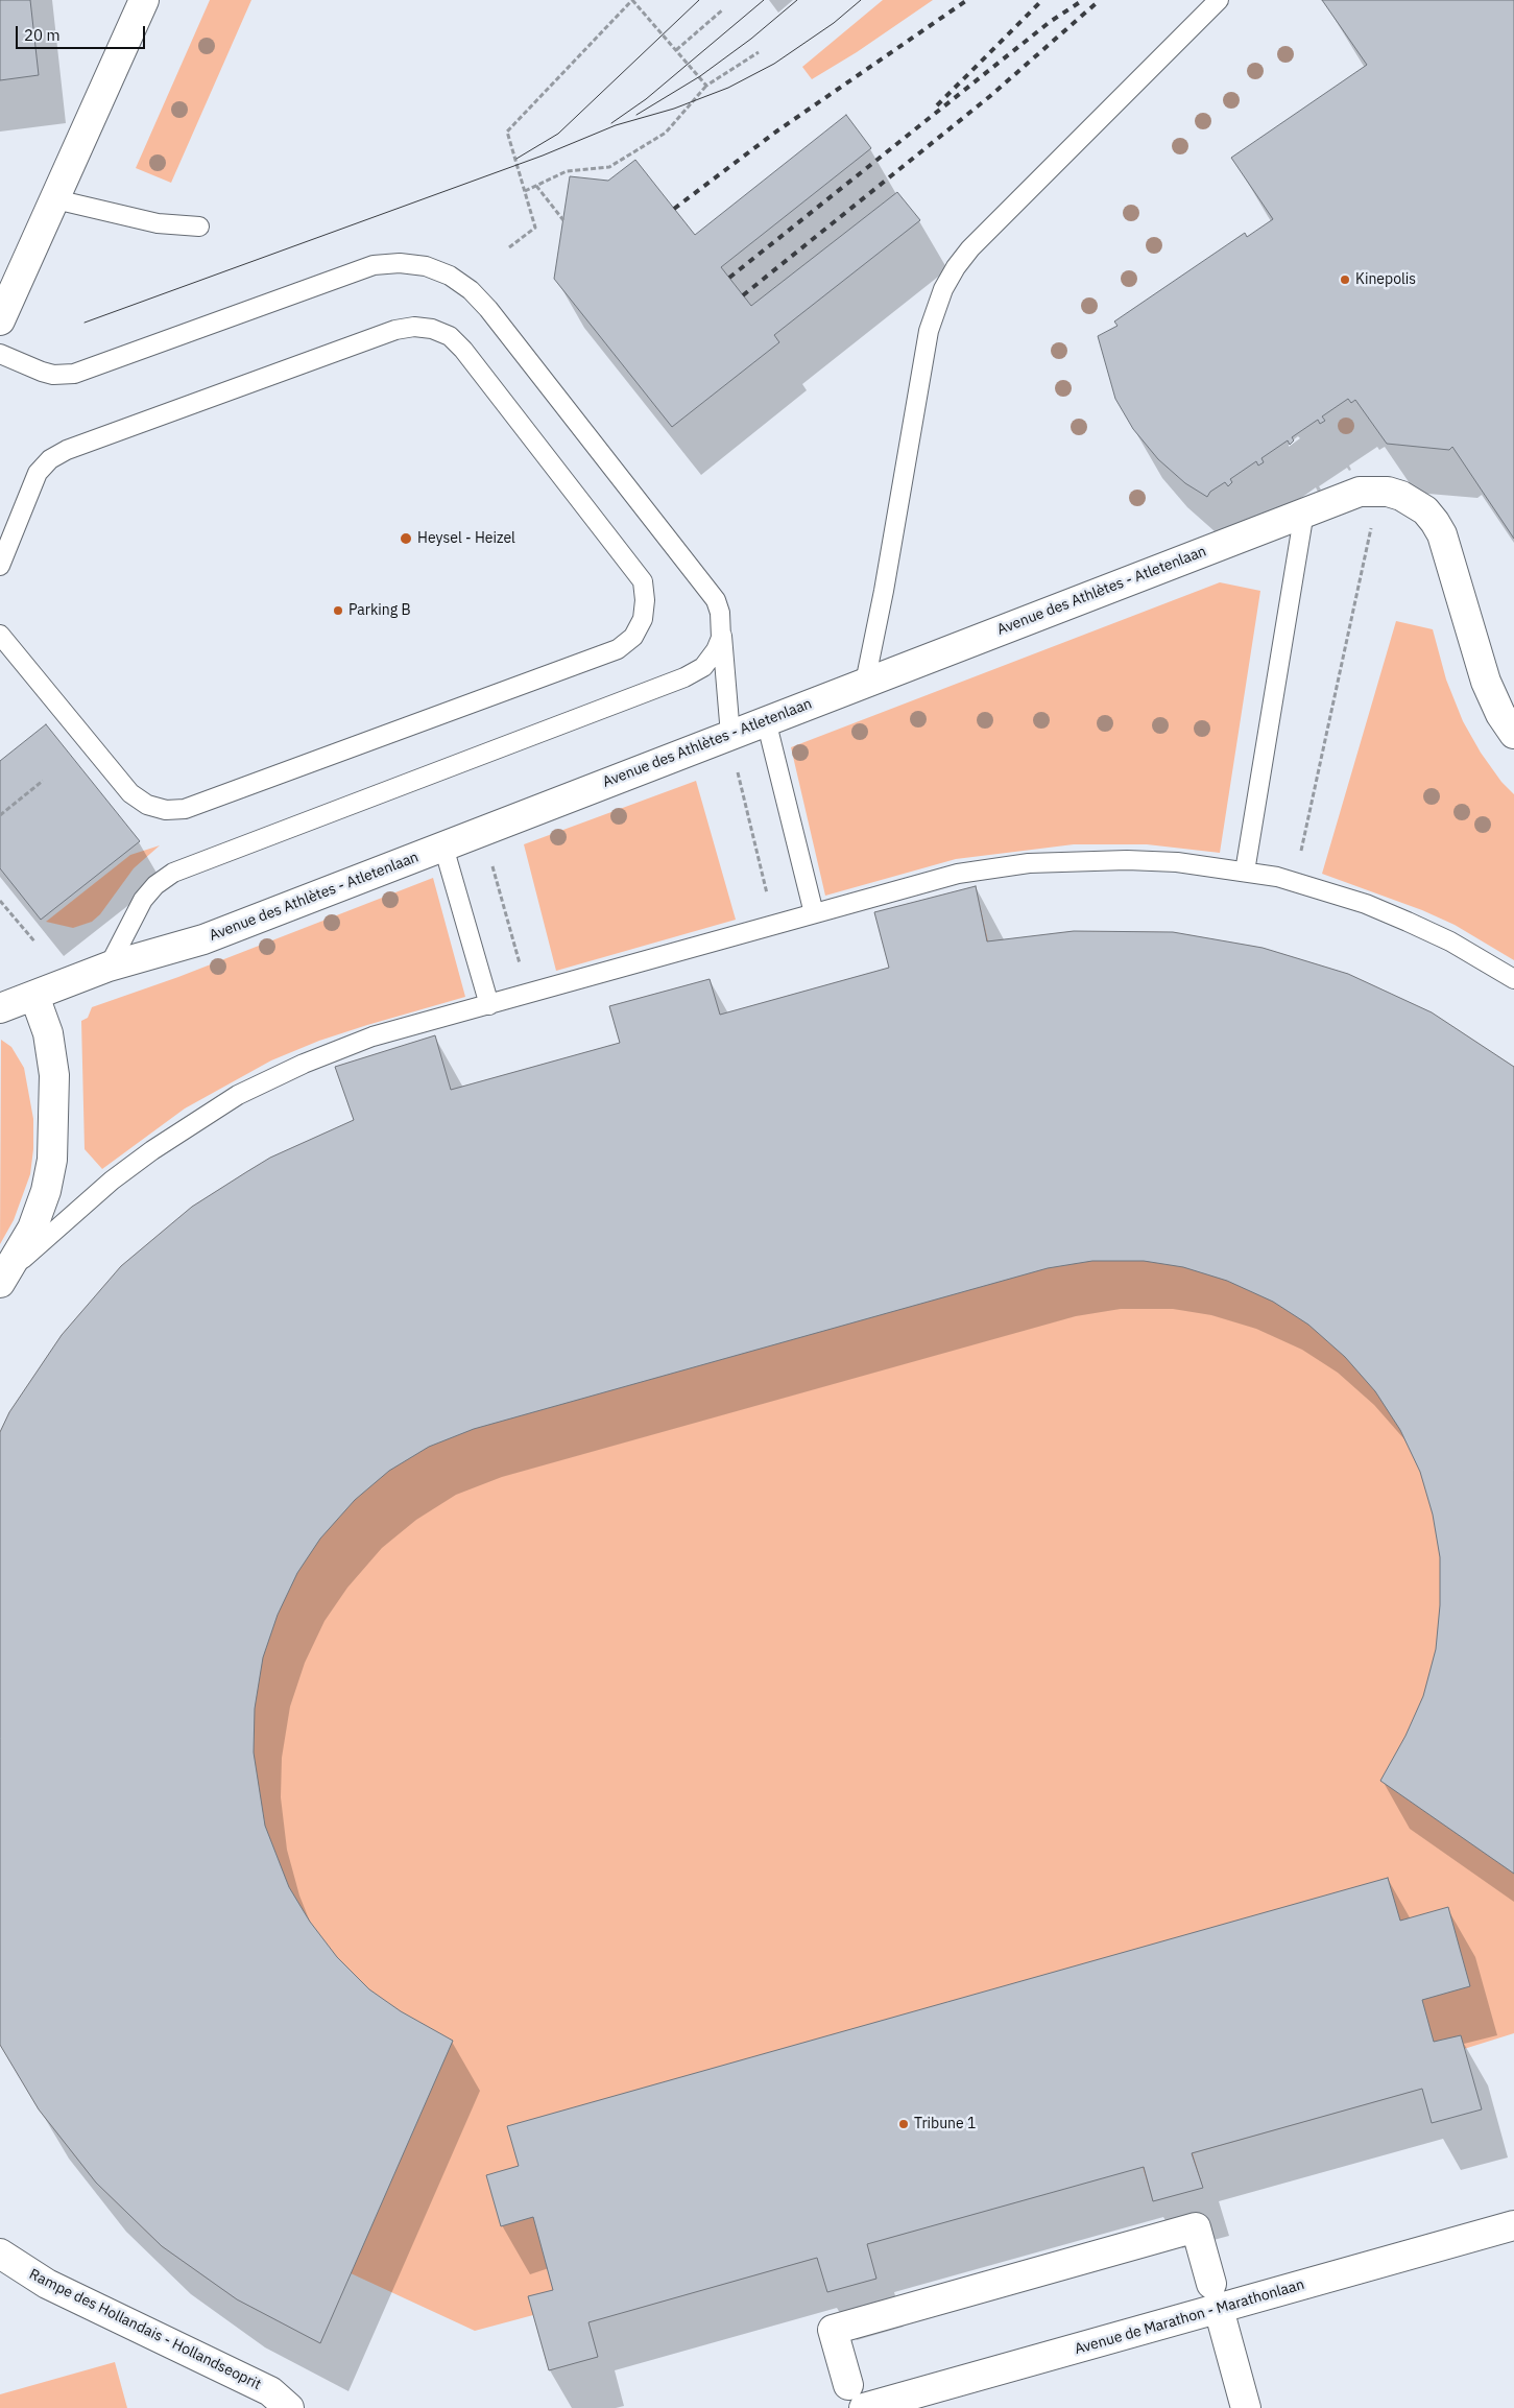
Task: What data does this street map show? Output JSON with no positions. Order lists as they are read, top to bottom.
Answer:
{
  "streets": {
    "street": ["Avenue des Athlètes - Atletenlaan", "Avenue de Marathon - Marathonlaan", "Rampe des Hollandais - Hollandseoprit"]
  },
  "places": [
    "Kinepolis",
    "Heysel - Heizel",
    "Parking B",
    "Tribune 1"
  ],
  "scale_bar": "20 m"
}
